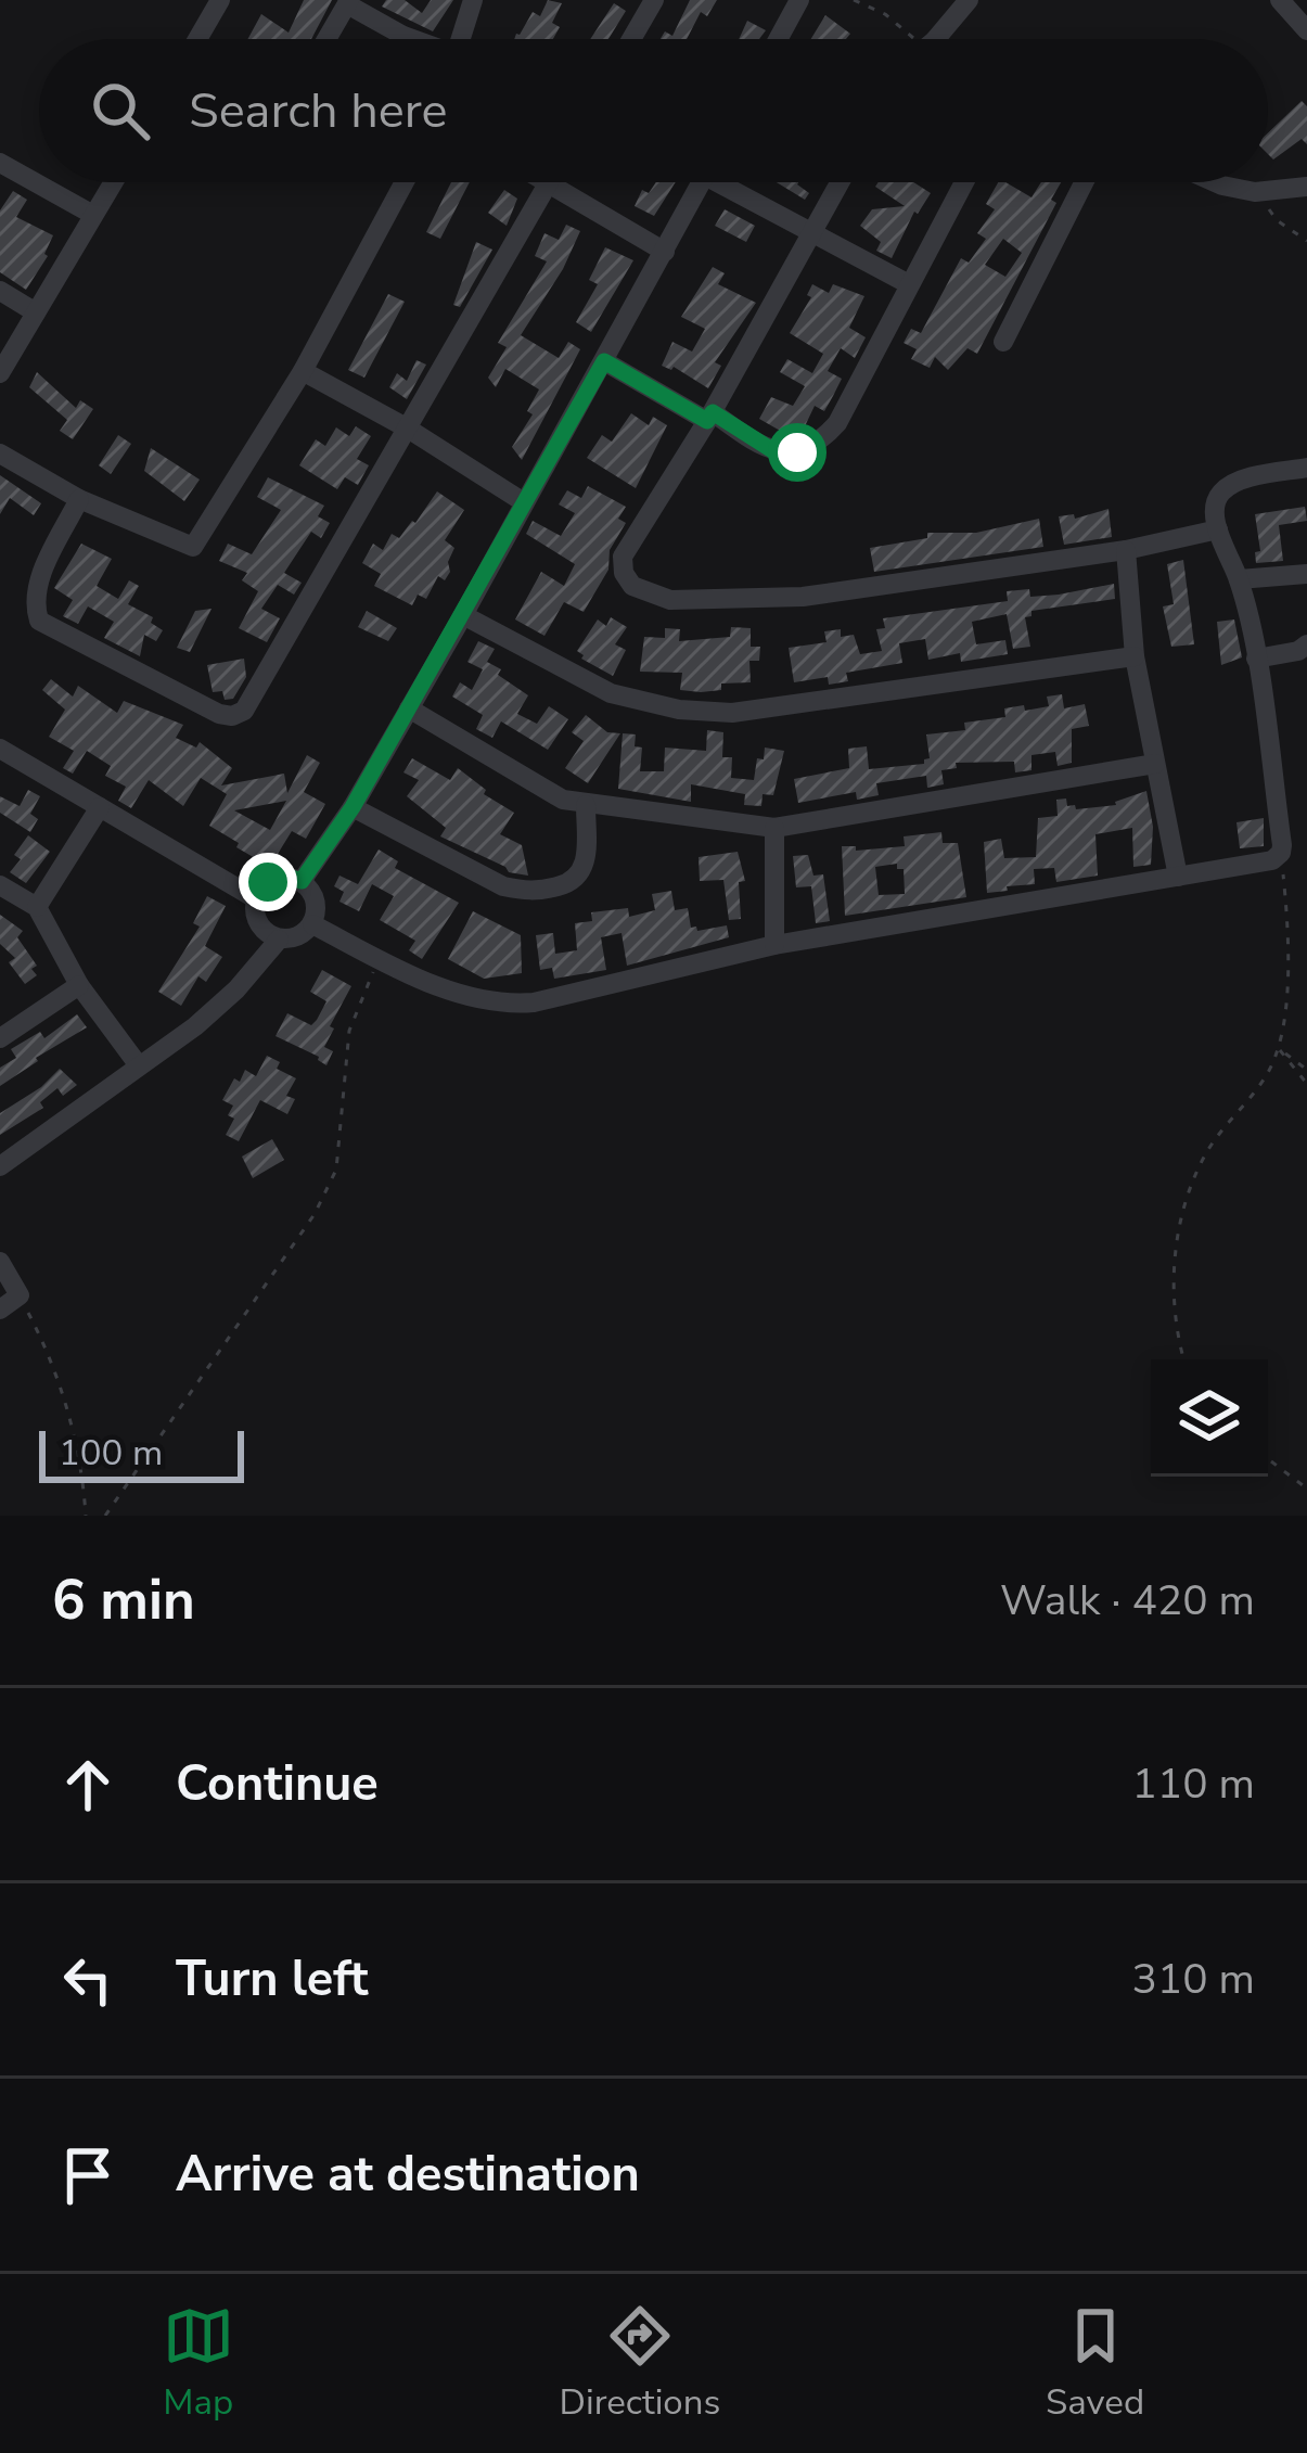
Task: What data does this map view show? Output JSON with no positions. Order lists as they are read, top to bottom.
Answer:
{
  "scale_bar": "100 m",
  "page": {
    "search": "Search here",
    "scale": "100 m",
    "heading": ["6 min", "Walk · 420 m"],
    "list": [
      ["Continue", "110 m"],
      ["Turn left", "310 m"],
      "Arrive at destination"
    ],
    "nav": ["Map", "Directions", "Saved"]
  }
}
